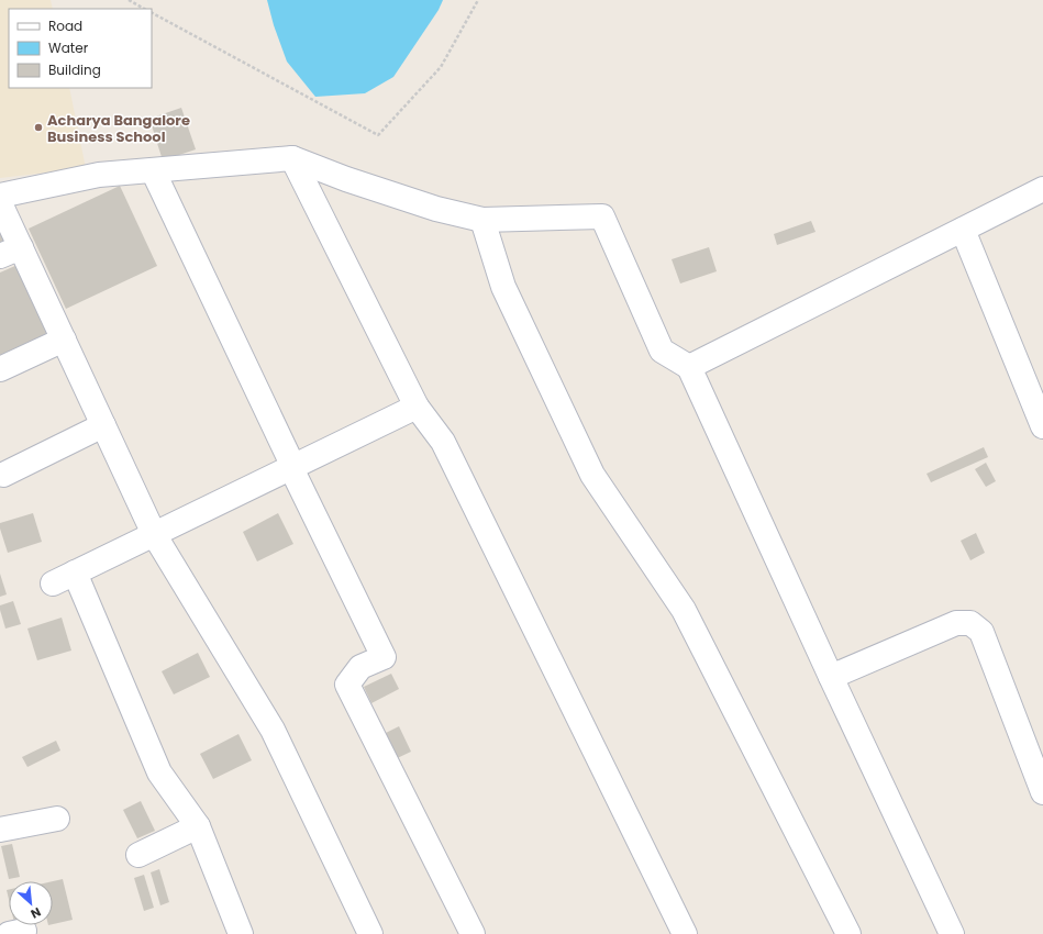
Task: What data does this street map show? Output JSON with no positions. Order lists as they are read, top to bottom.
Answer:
{
  "places": ["Acharya Bangalore Business School"],
  "legend": ["Road", "Water", "Building"],
  "north": "bottom right"
}
